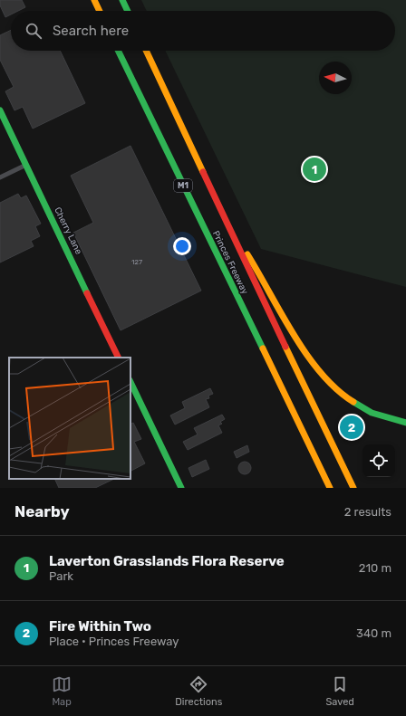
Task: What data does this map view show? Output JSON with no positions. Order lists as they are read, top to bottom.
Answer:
{
  "streets": {
    "main road": ["M1", "Cherry Lane", "Princes Freeway"]
  },
  "house_numbers": ["127"],
  "north": "left",
  "page": {
    "search": "Search here",
    "pins": ["1", "2"],
    "heading": ["Nearby", "2 results"],
    "list": [
      {
        "mark": "1",
        "name": "Laverton Grasslands Flora Reserve",
        "note": "Park",
        "value": "210 m"
      },
      {
        "mark": "2",
        "name": "Fire Within Two",
        "note": "Place · Princes Freeway",
        "value": "340 m"
      }
    ],
    "nav": ["Map", "Directions", "Saved"]
  }
}
